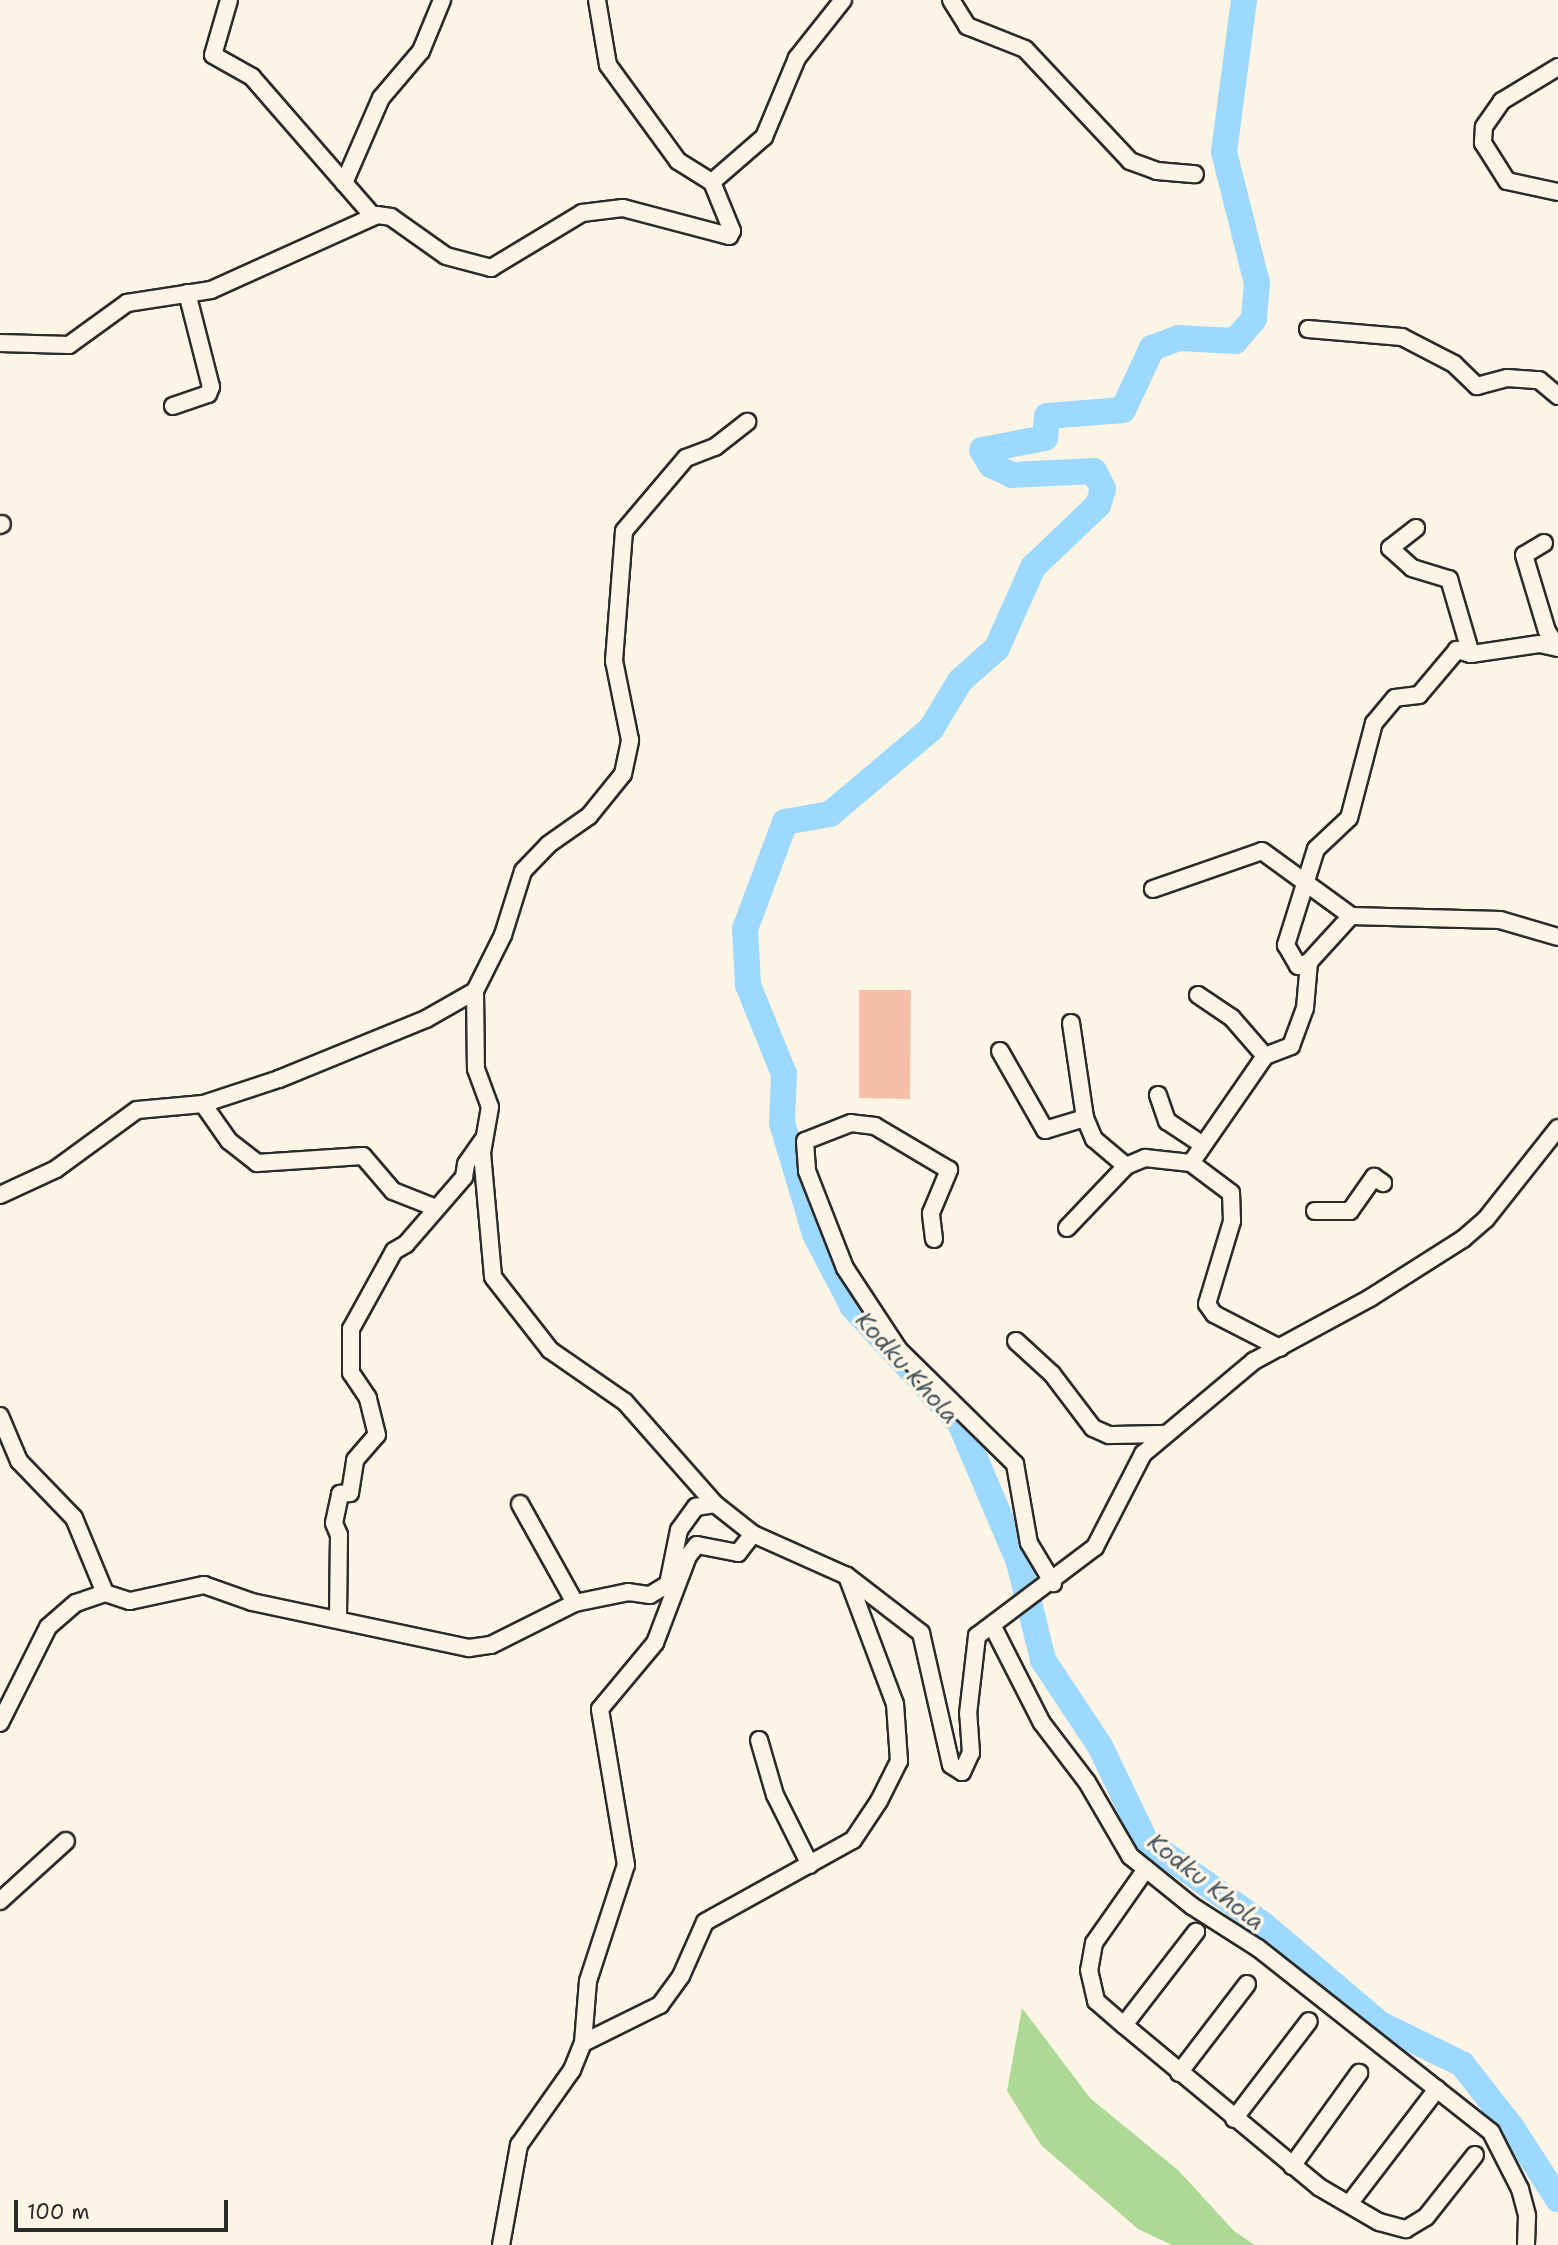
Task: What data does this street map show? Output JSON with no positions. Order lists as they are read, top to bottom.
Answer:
{
  "water": ["Kodku Khola"],
  "scale_bar": "100 m"
}
